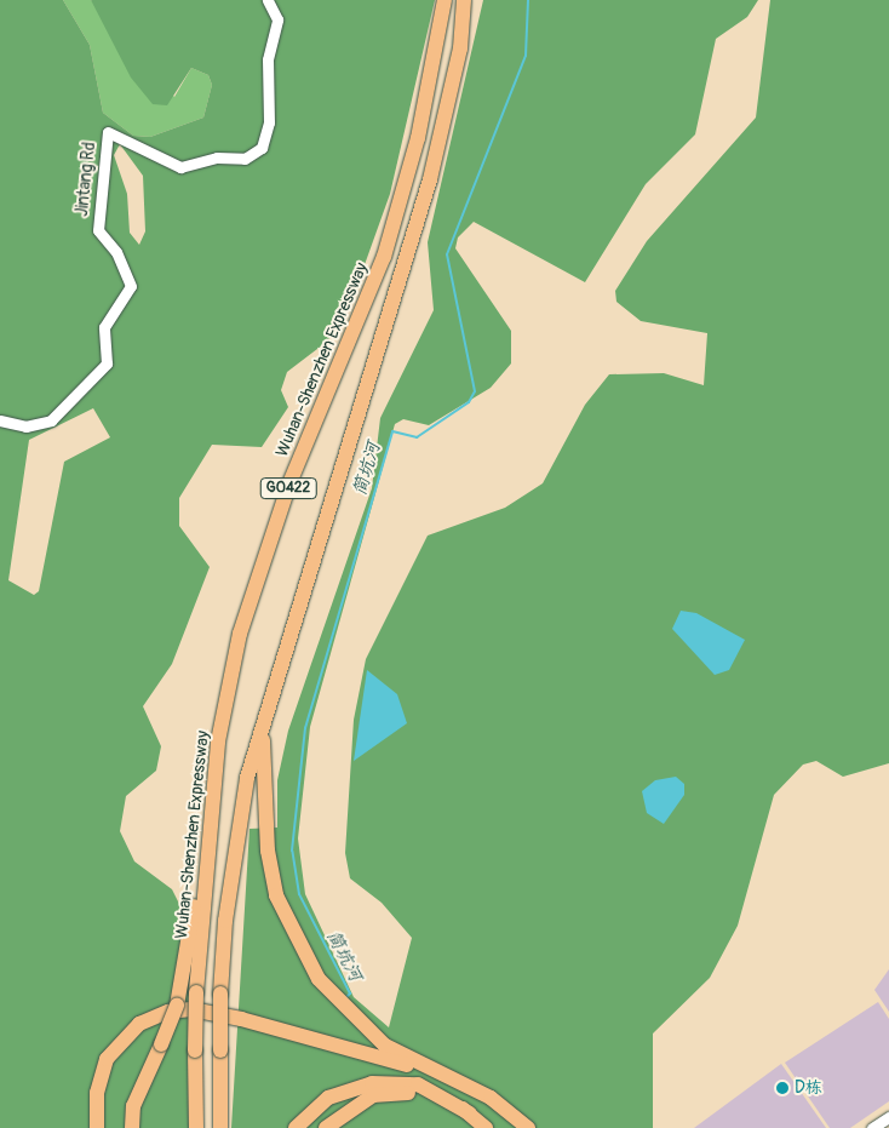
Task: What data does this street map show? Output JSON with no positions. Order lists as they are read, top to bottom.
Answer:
{
  "streets": {
    "highway": ["Wuhan-Shenzhen Expressway", "G0422"],
    "street": ["Jintang Rd"]
  },
  "water": ["简坑河"],
  "places": ["D栋"]
}
